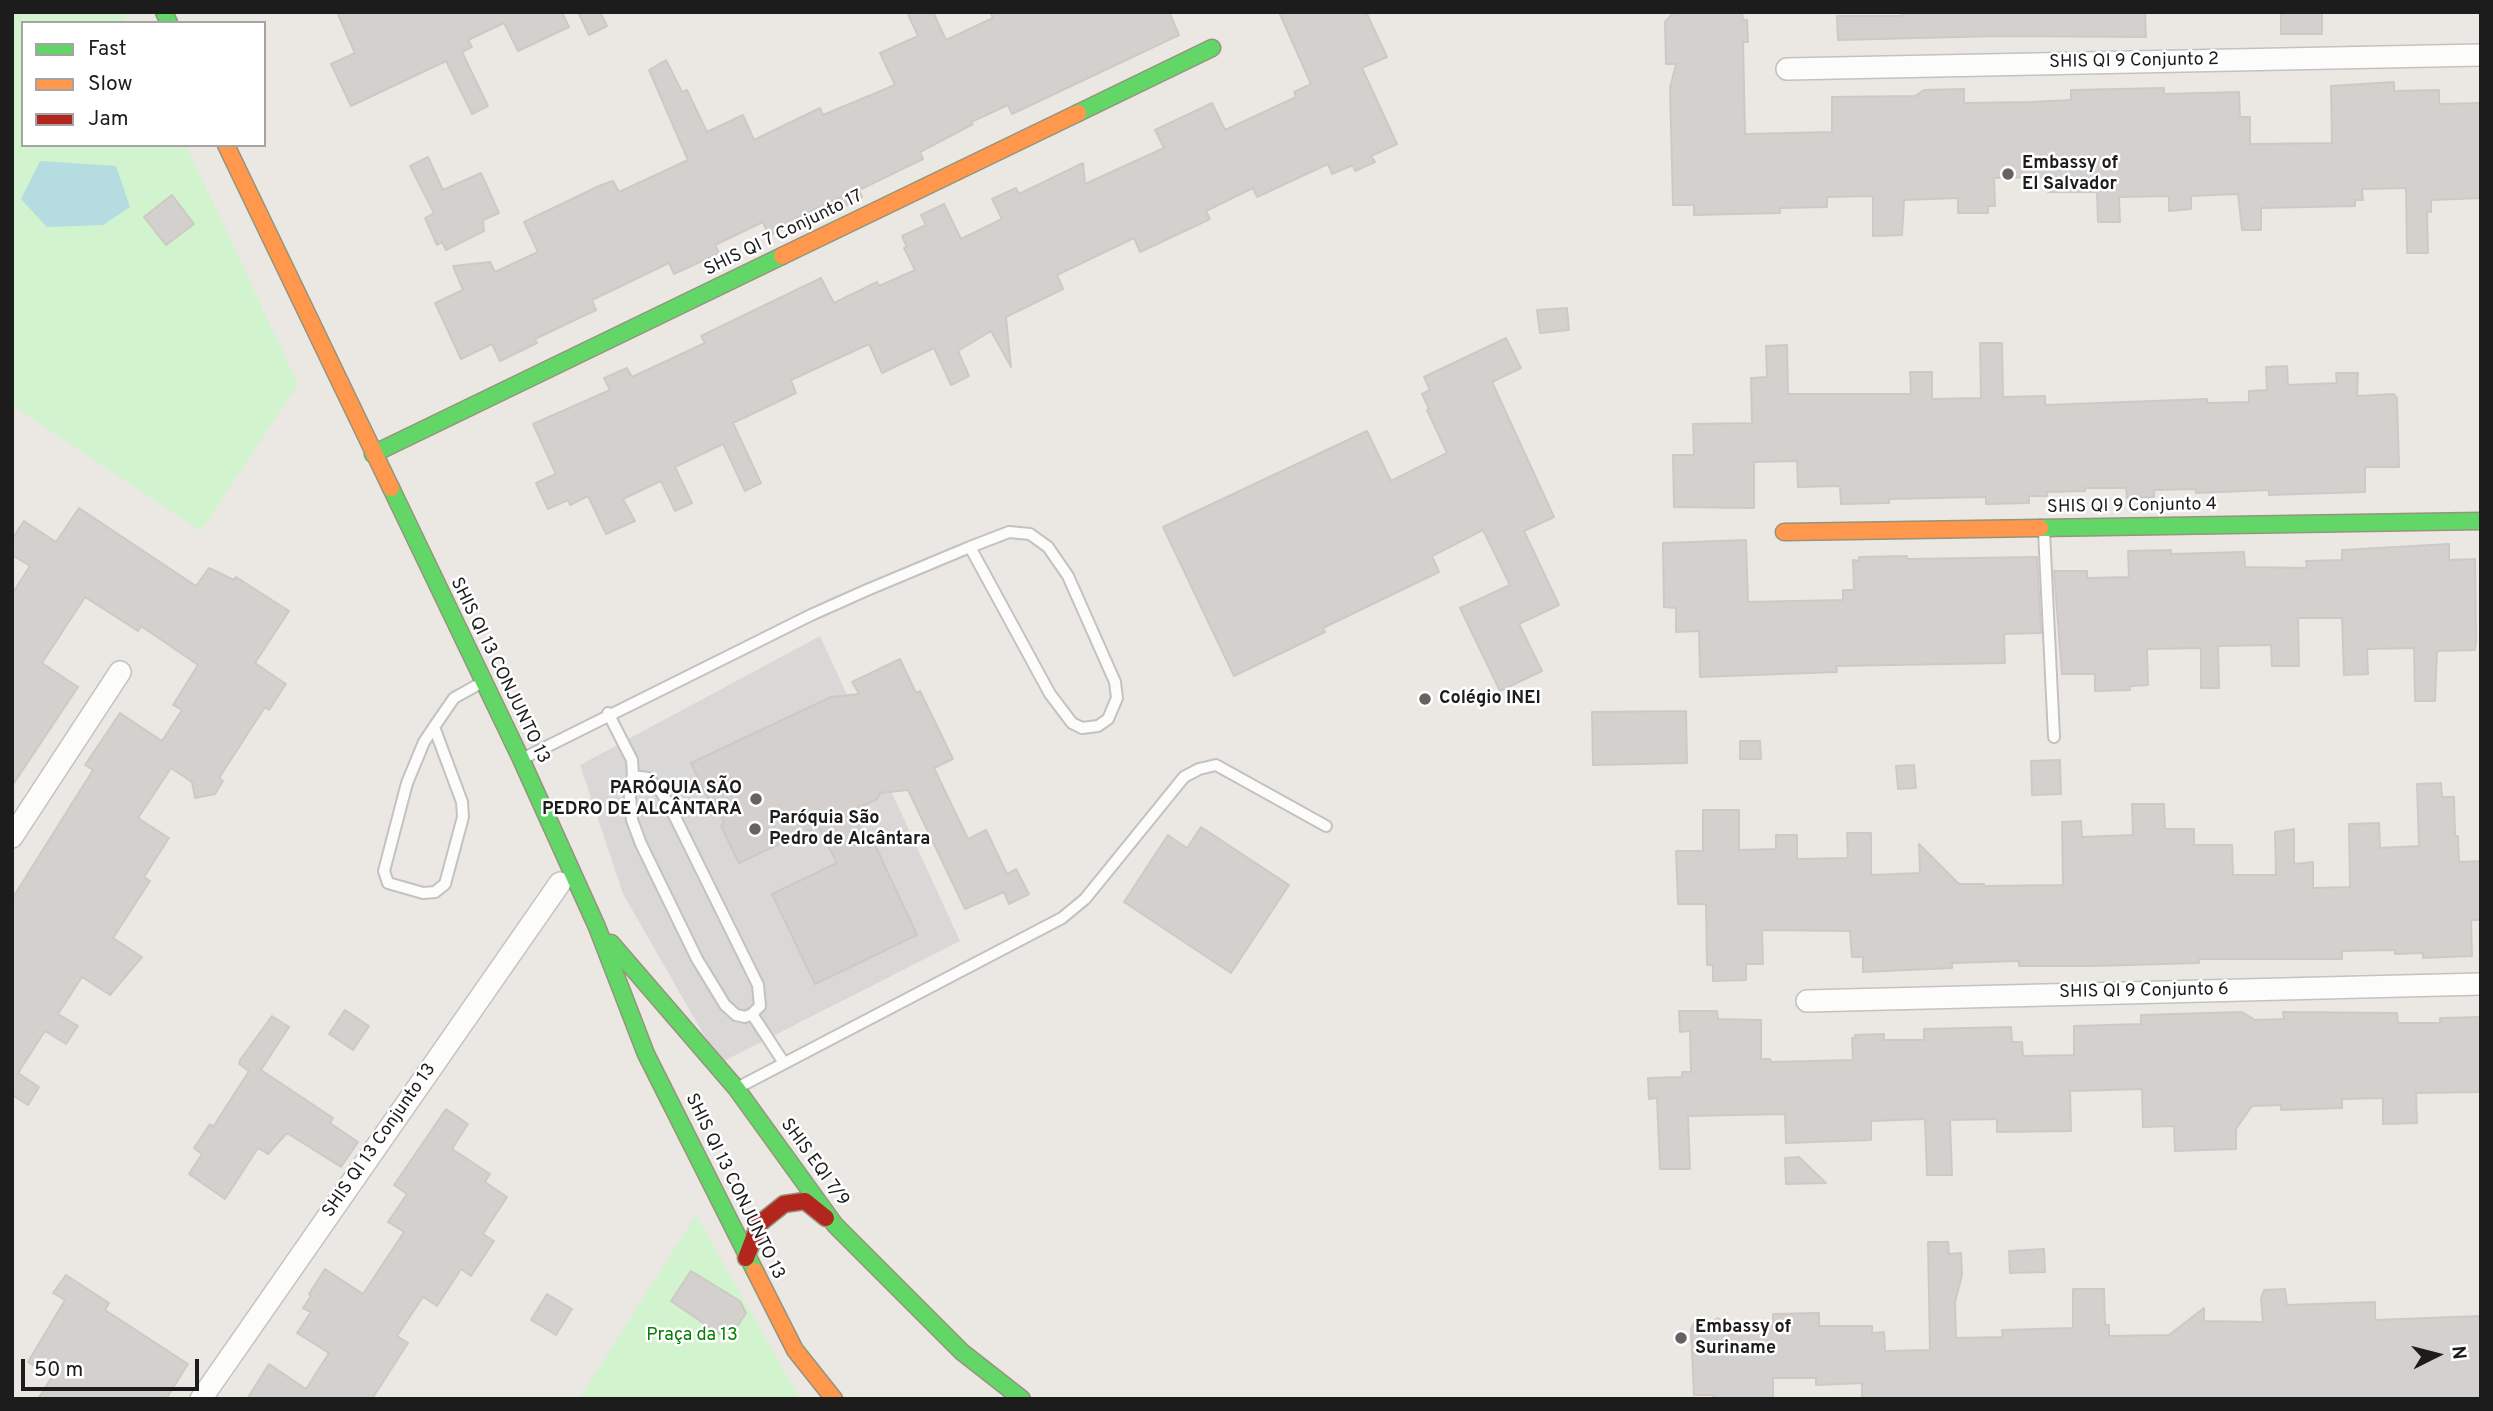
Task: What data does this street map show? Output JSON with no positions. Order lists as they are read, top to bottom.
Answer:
{
  "streets": {
    "street": [
      "SHIS QI 9 Conjunto 2",
      "SHIS QI 7 Conjunto 17",
      "SHIS QI 9 Conjunto 4",
      "SHIS QI 13 CONJUNTO 13",
      "SHIS QI 9 Conjunto 6",
      "SHIS QI 13 Conjunto 13",
      "SHIS EQI 7/9"
    ]
  },
  "crossings": [
    ["SHIS QI 7 Conjunto 17", "SHIS QI 13 CONJUNTO 13"],
    ["SHIS QI 13 CONJUNTO 13", "SHIS EQI 7/9"]
  ],
  "parks": ["Praça da 13"],
  "places": [
    "Embassy of El Salvador",
    "Colégio INEI",
    "PARÓQUIA SÃO PEDRO DE ALCÂNTARA",
    "Paróquia São Pedro de Alcântara",
    "Embassy of Suriname"
  ],
  "legend": ["Fast", "Slow", "Jam"],
  "scale_bar": "50 m",
  "north": "right"
}
